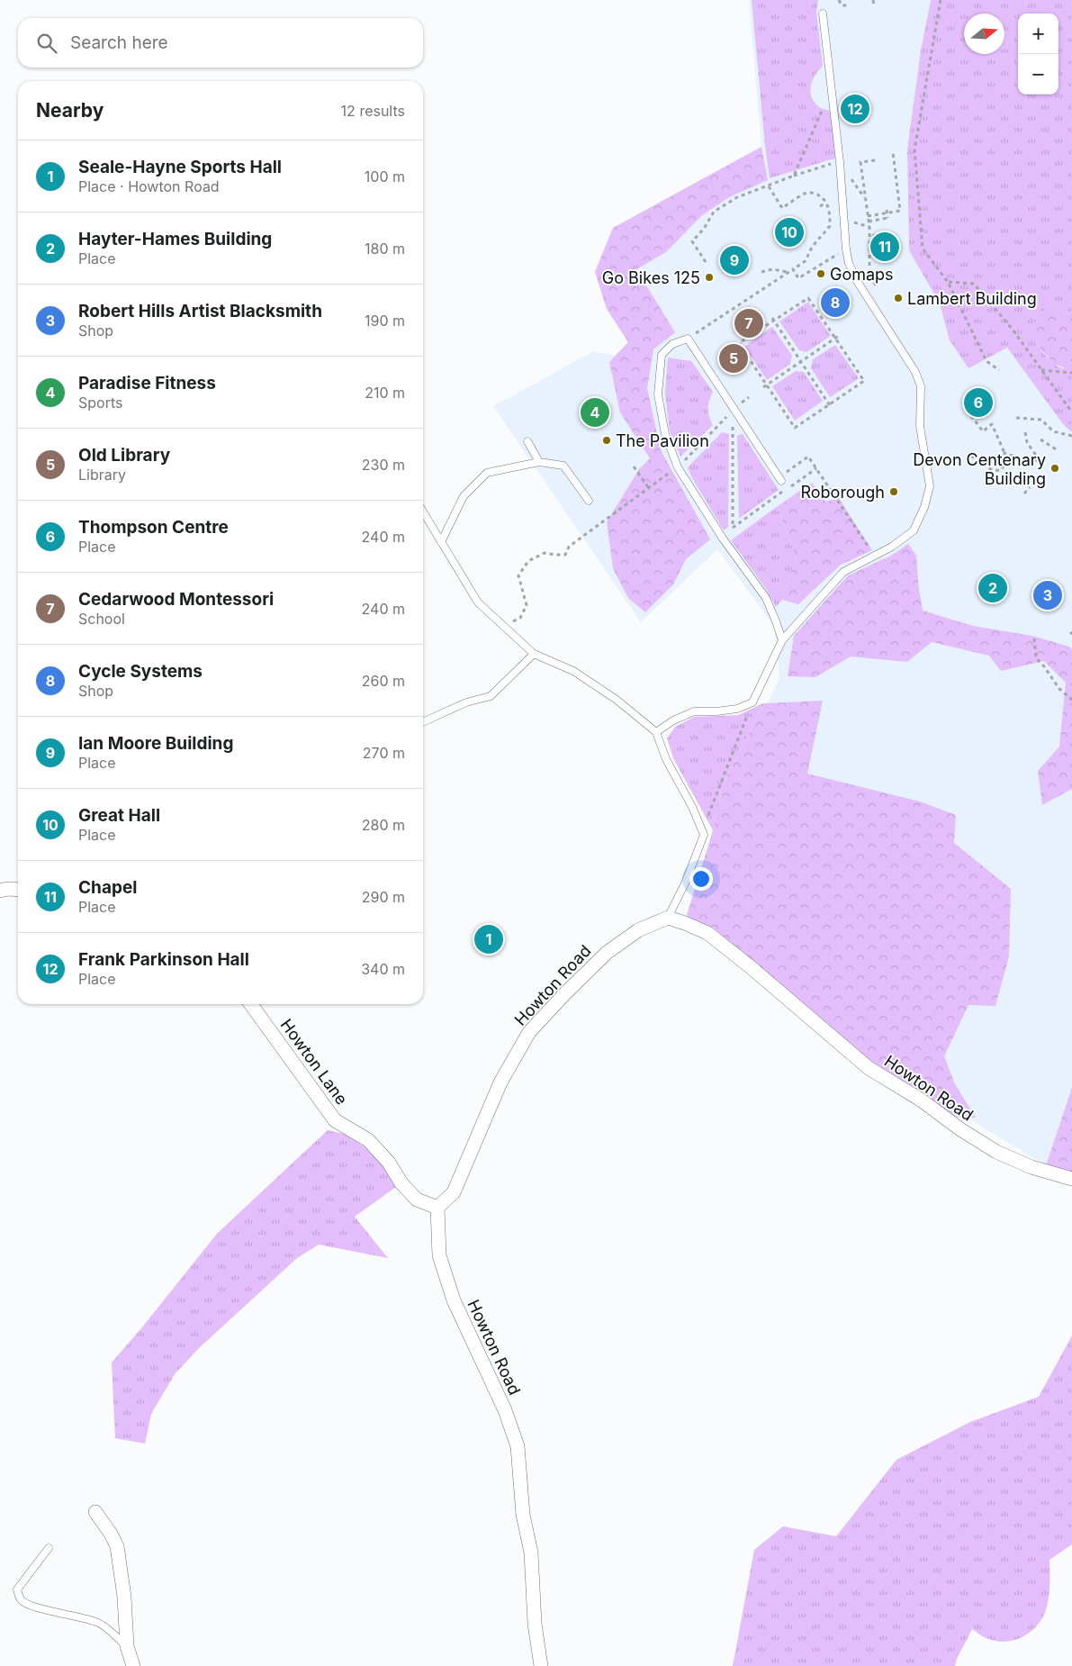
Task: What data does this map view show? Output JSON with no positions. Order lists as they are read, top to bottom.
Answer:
{
  "streets": {
    "street": ["Howton Road", "Howton Lane"]
  },
  "crossings": [
    ["Howton Road", "Howton Lane"]
  ],
  "places": [
    "Gomaps",
    "Go Bikes 125",
    "Lambert Building",
    "The Pavilion",
    "Devon Centenary Building",
    "Roborough"
  ],
  "north": "right",
  "page": {
    "map_buttons": ["+", "−"],
    "search": "Search here",
    "heading": ["Nearby", "12 results"],
    "pins": [
      "12",
      "10",
      "11",
      "9",
      "8",
      "7",
      "5",
      "6",
      "4",
      "2",
      "3",
      "1"
    ],
    "list": [
      {
        "mark": "1",
        "name": "Seale-Hayne Sports Hall",
        "note": "Place · Howton Road",
        "value": "100 m"
      },
      {
        "mark": "2",
        "name": "Hayter-Hames Building",
        "note": "Place",
        "value": "180 m"
      },
      {
        "mark": "3",
        "name": "Robert Hills Artist Blacksmith",
        "note": "Shop",
        "value": "190 m"
      },
      {
        "mark": "4",
        "name": "Paradise Fitness",
        "note": "Sports",
        "value": "210 m"
      },
      {
        "mark": "5",
        "name": "Old Library",
        "note": "Library",
        "value": "230 m"
      },
      {
        "mark": "6",
        "name": "Thompson Centre",
        "note": "Place",
        "value": "240 m"
      },
      {
        "mark": "7",
        "name": "Cedarwood Montessori",
        "note": "School",
        "value": "240 m"
      },
      {
        "mark": "8",
        "name": "Cycle Systems",
        "note": "Shop",
        "value": "260 m"
      },
      {
        "mark": "9",
        "name": "Ian Moore Building",
        "note": "Place",
        "value": "270 m"
      },
      {
        "mark": "10",
        "name": "Great Hall",
        "note": "Place",
        "value": "280 m"
      },
      {
        "mark": "11",
        "name": "Chapel",
        "note": "Place",
        "value": "290 m"
      },
      {
        "mark": "12",
        "name": "Frank Parkinson Hall",
        "note": "Place",
        "value": "340 m"
      }
    ]
  }
}
